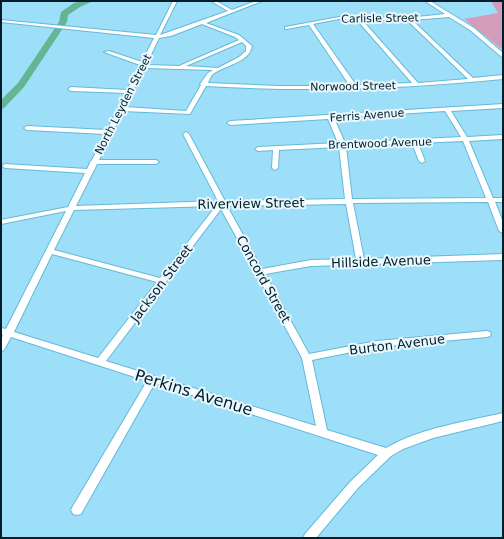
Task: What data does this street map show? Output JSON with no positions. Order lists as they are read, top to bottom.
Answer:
{
  "streets": {
    "street": [
      "Carlisle Street",
      "Norwood Street",
      "North Leyden Street",
      "Ferris Avenue",
      "Brentwood Avenue",
      "Riverview Street",
      "Hillside Avenue",
      "Concord Street",
      "Jackson Street",
      "Burton Avenue",
      "Perkins Avenue"
    ]
  },
  "crossings": [
    ["North Leyden Street", "Riverview Street"],
    ["North Leyden Street", "Perkins Avenue"],
    ["Riverview Street", "Concord Street"],
    ["Riverview Street", "Jackson Street"],
    ["Hillside Avenue", "Concord Street"],
    ["Concord Street", "Jackson Street"],
    ["Concord Street", "Burton Avenue"],
    ["Concord Street", "Perkins Avenue"],
    ["Jackson Street", "Perkins Avenue"]
  ]
}
